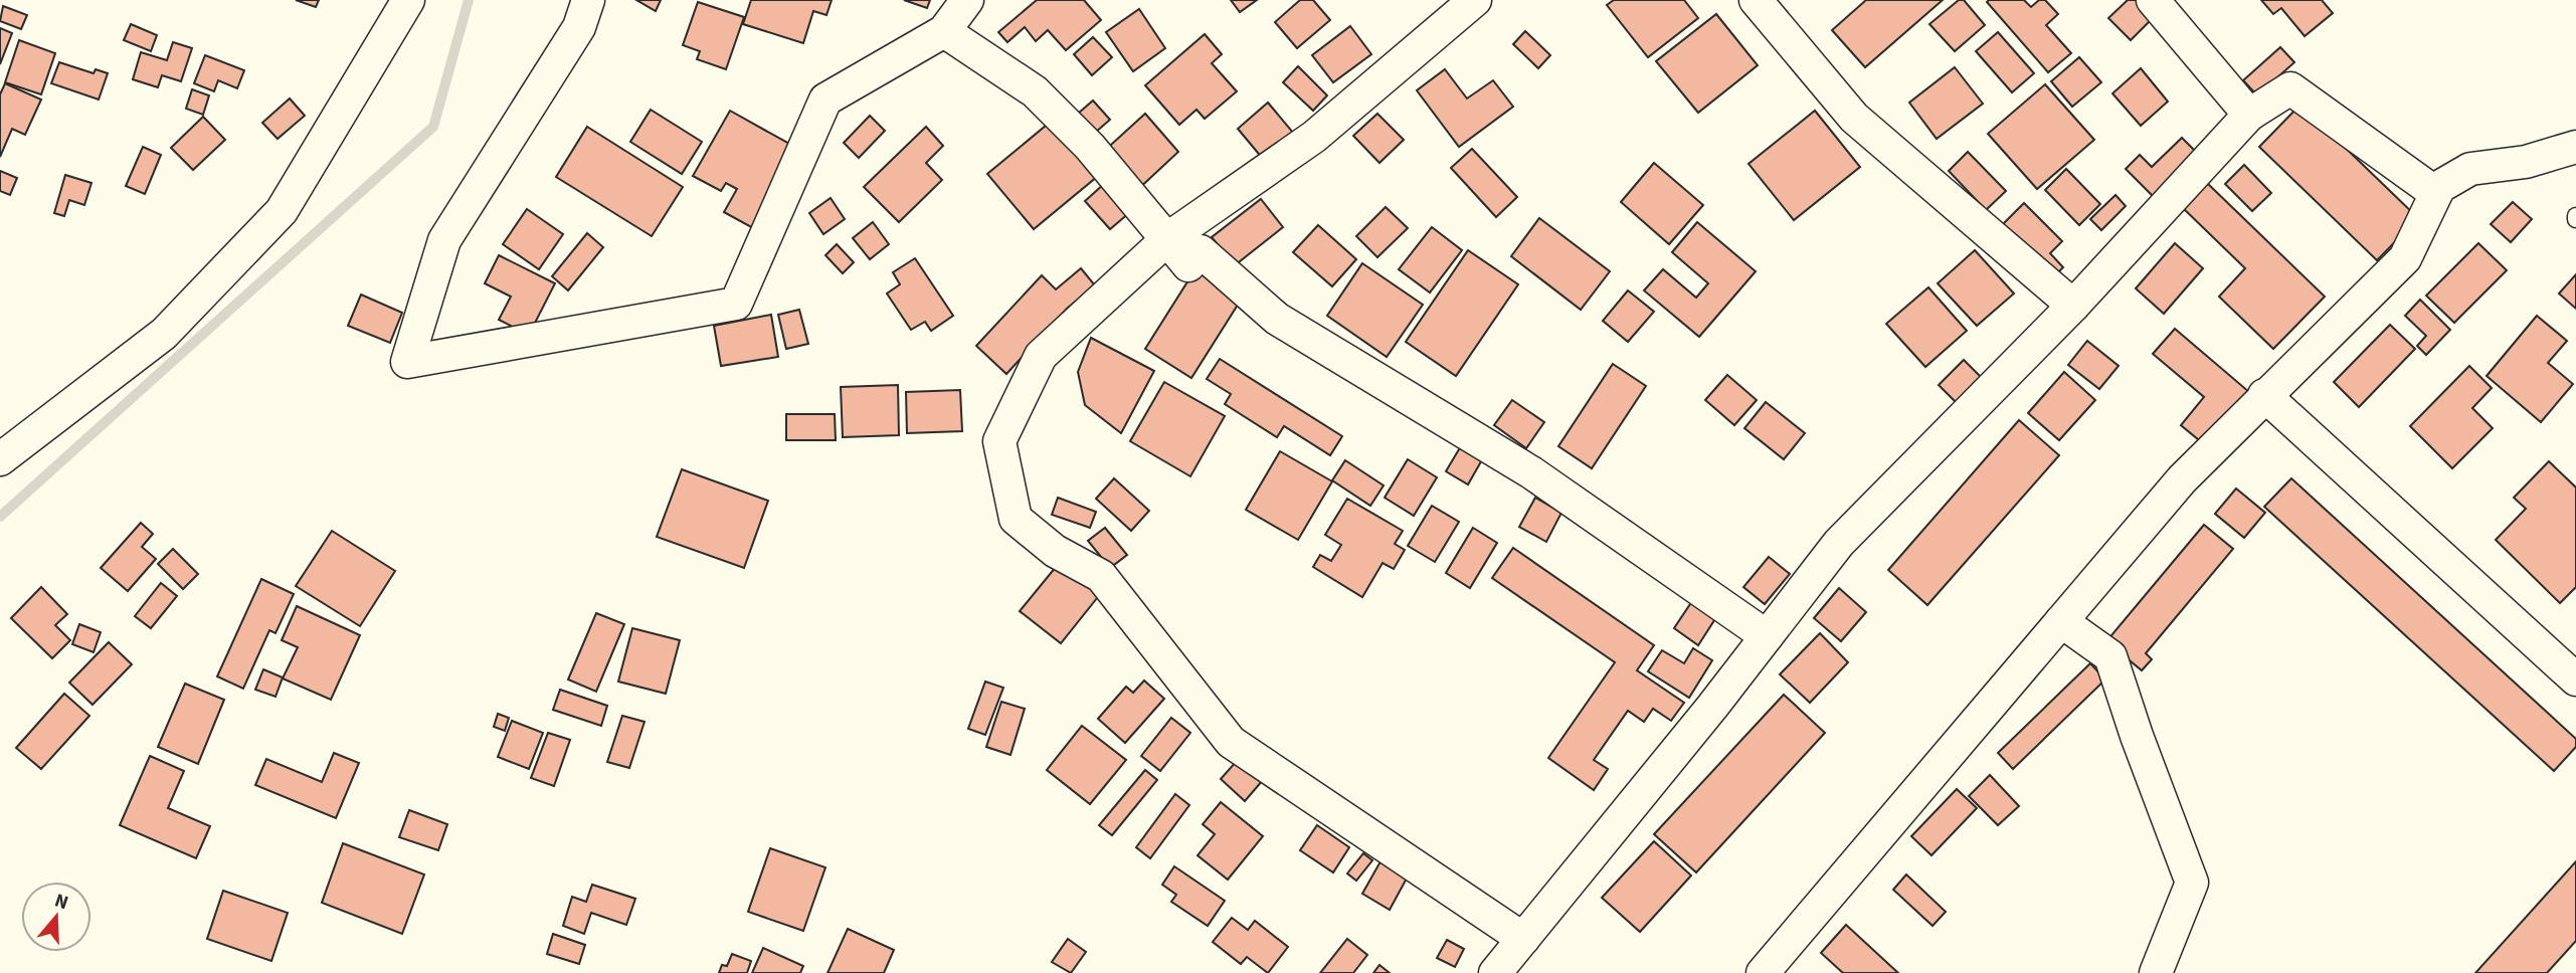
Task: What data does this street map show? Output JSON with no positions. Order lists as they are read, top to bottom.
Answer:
{
  "north": "top"
}
